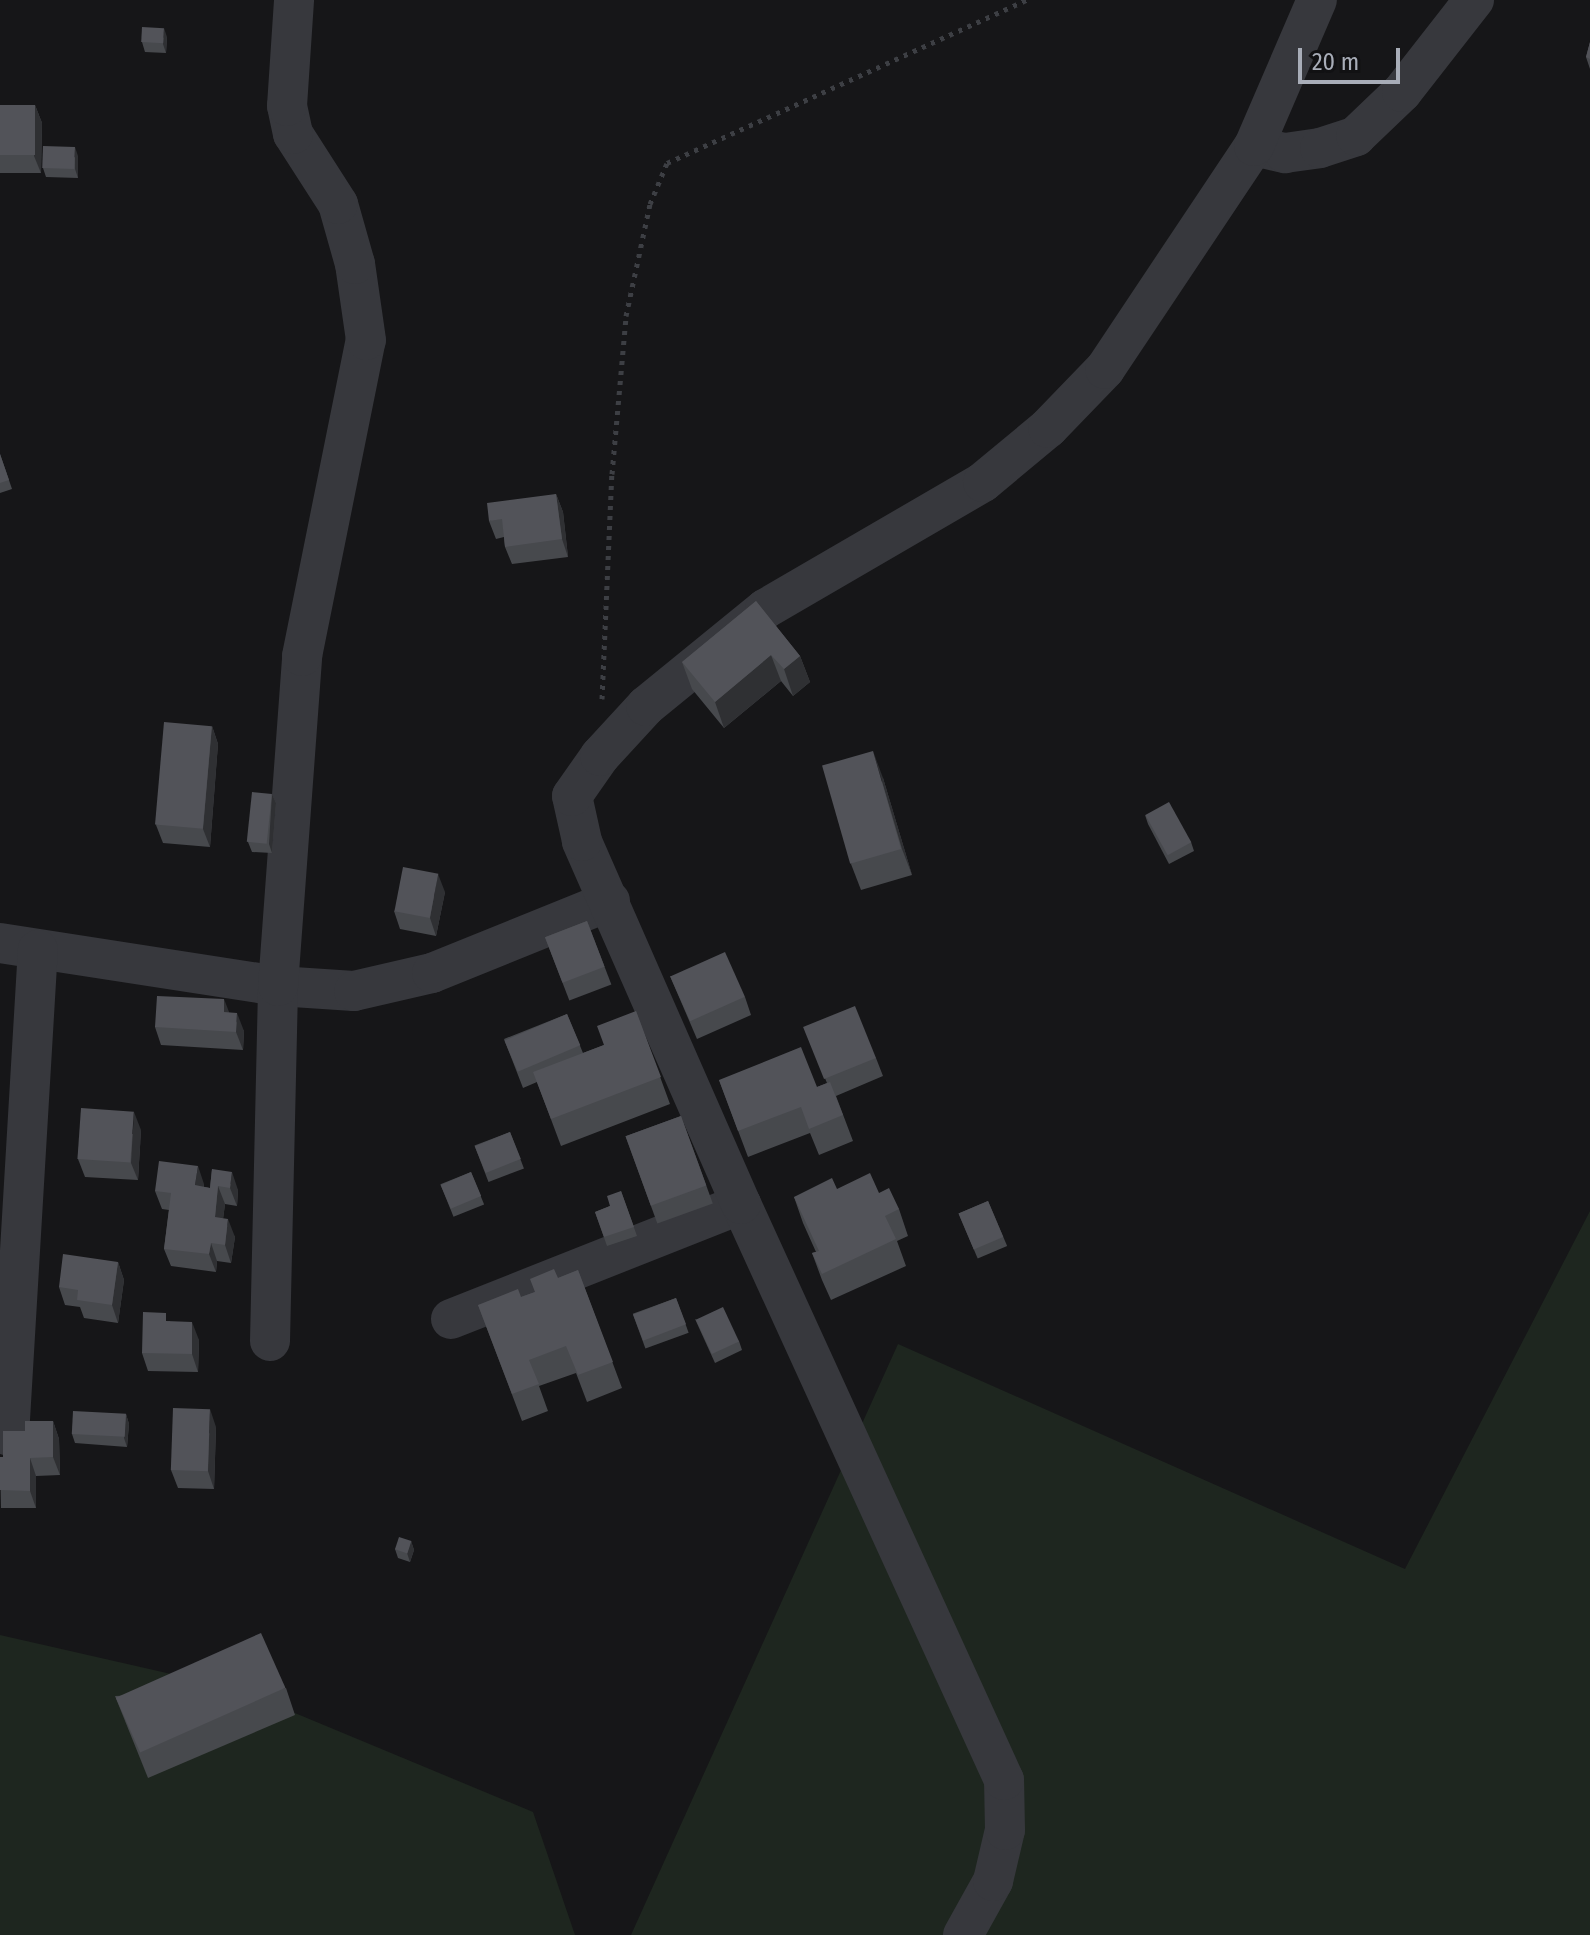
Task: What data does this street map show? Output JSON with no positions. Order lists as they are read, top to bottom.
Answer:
{
  "scale_bar": "20 m"
}
